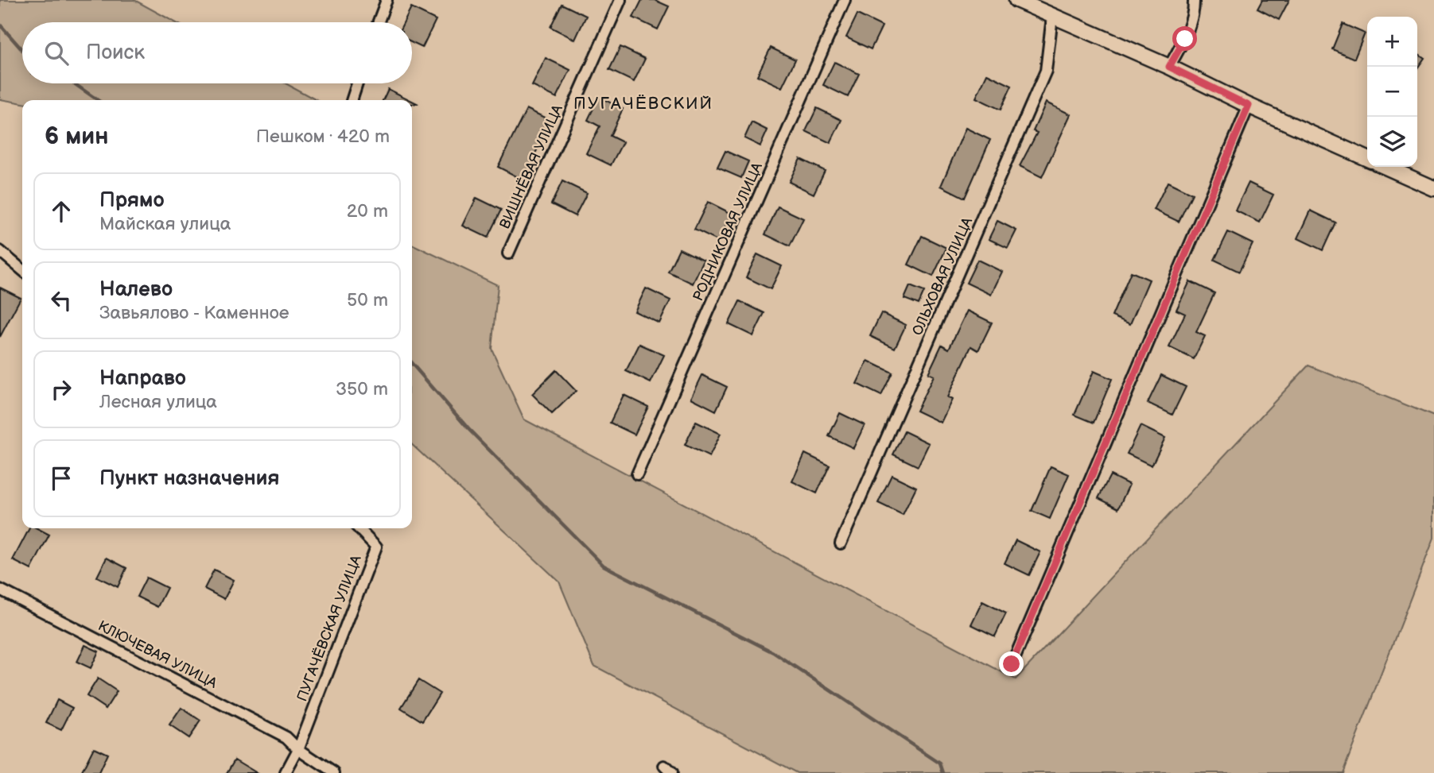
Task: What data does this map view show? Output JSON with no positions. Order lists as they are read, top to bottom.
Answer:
{
  "streets": {
    "street": [
      "ВИШНЁВАЯ УЛИЦА",
      "РОДНИКОВАЯ УЛИЦА",
      "ОЛЬХОВАЯ УЛИЦА",
      "ПУГАЧЁВСКАЯ УЛИЦА",
      "КЛЮЧЕВАЯ УЛИЦА"
    ]
  },
  "crossings": [
    ["ПУГАЧЁВСКАЯ УЛИЦА", "КЛЮЧЕВАЯ УЛИЦА"]
  ],
  "districts": ["ПУГАЧЁВСКИЙ"],
  "page": {
    "map_buttons": ["+", "−"],
    "search": "Поиск",
    "heading": ["6 мин", "Пешком · 420 m"],
    "list": [
      ["Прямо", "Майская улица", "20 m"],
      ["Налево", "Завьялово - Каменное", "50 m"],
      ["Направо", "Лесная улица", "350 m"],
      "Пункт назначения"
    ]
  }
}
